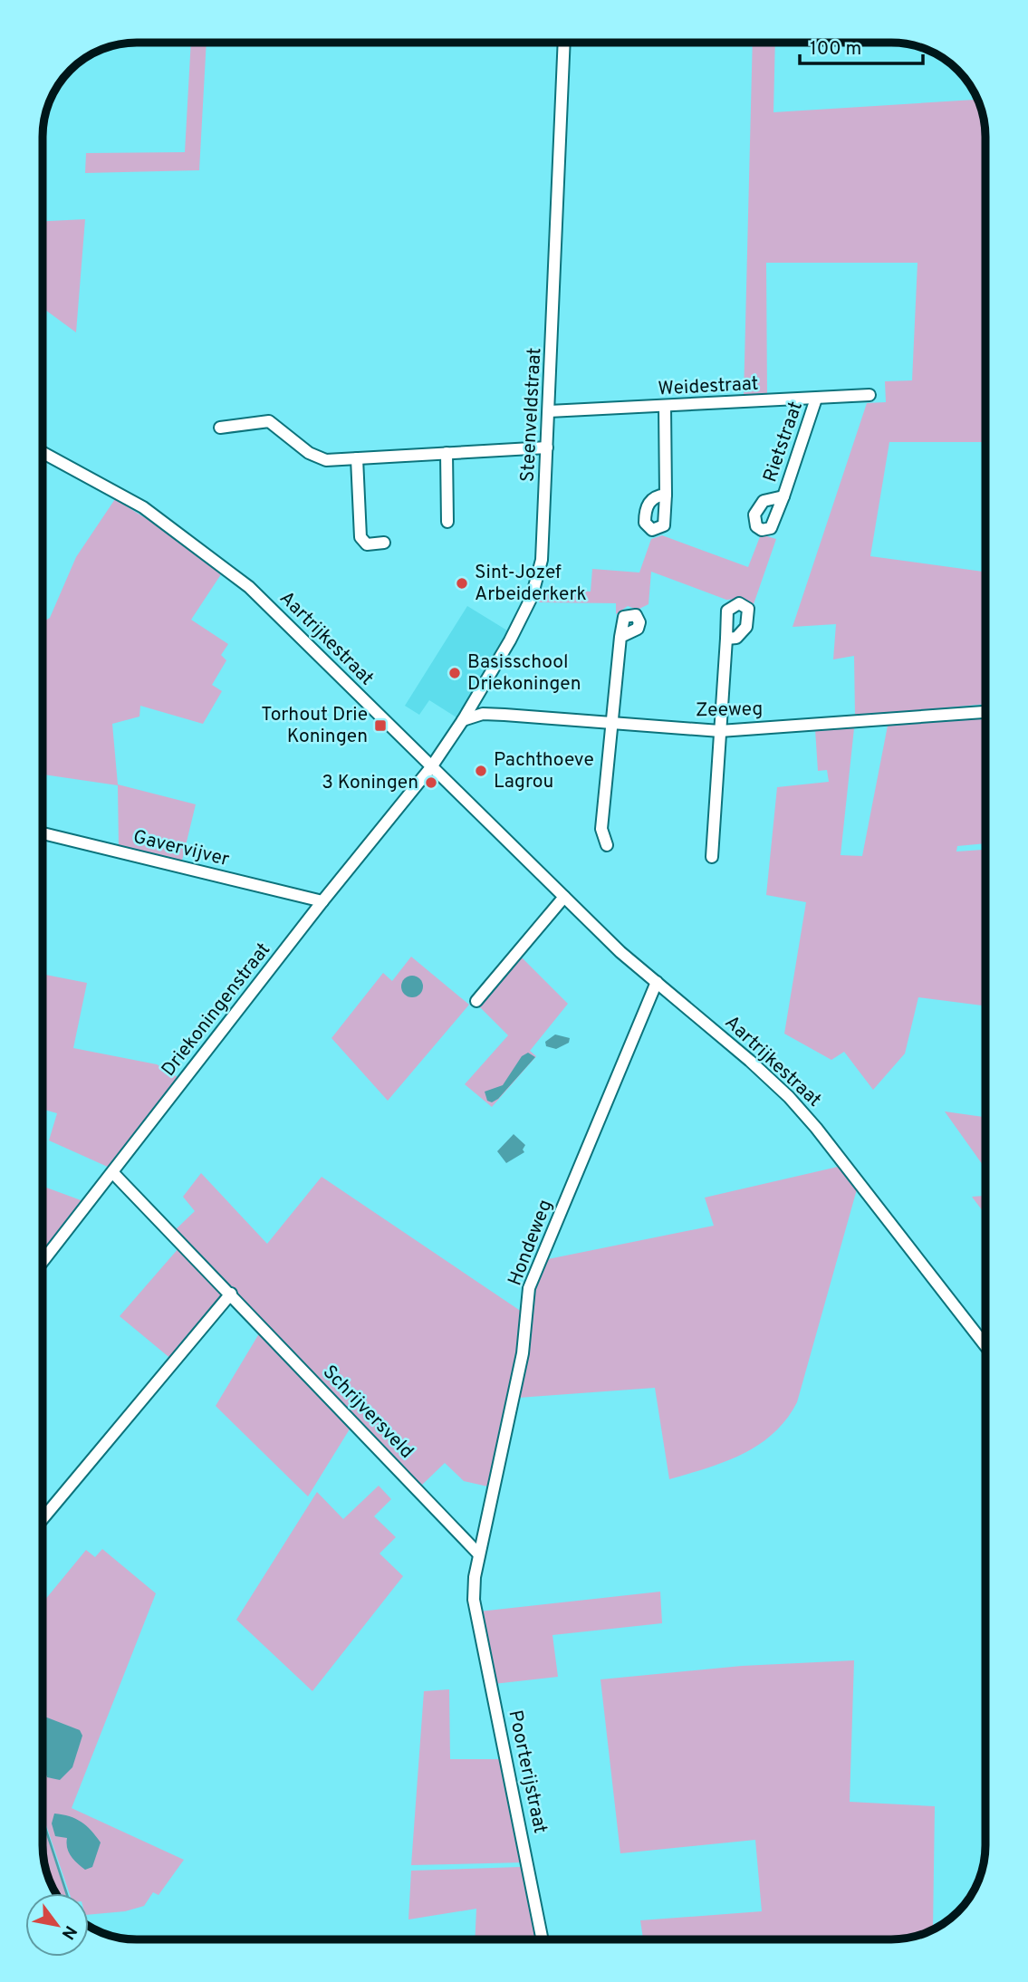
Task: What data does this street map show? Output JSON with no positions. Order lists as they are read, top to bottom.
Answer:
{
  "streets": {
    "street": [
      "Weidestraat",
      "Steenveldstraat",
      "Rietstraat",
      "Aartrijkestraat",
      "Zeeweg",
      "Gavervijver",
      "Driekoningenstraat",
      "Hondeweg",
      "Schrijversveld",
      "Poorterijstraat"
    ]
  },
  "crossings": [
    ["Weidestraat", "Steenveldstraat"],
    ["Weidestraat", "Rietstraat"],
    ["Steenveldstraat", "Aartrijkestraat"],
    ["Steenveldstraat", "Zeeweg"],
    ["Steenveldstraat", "Driekoningenstraat"],
    ["Aartrijkestraat", "Driekoningenstraat"],
    ["Aartrijkestraat", "Hondeweg"],
    ["Gavervijver", "Driekoningenstraat"],
    ["Driekoningenstraat", "Schrijversveld"],
    ["Hondeweg", "Schrijversveld"],
    ["Hondeweg", "Poorterijstraat"]
  ],
  "places": {
    "other": [
      "Sint-Jozef Arbeiderkerk",
      "Basisschool Driekoningen",
      "Pachthoeve Lagrou",
      "3 Koningen"
    ],
    "transit": ["Torhout Drie Koningen"]
  },
  "scale_bar": "100 m",
  "north": "bottom right"
}
